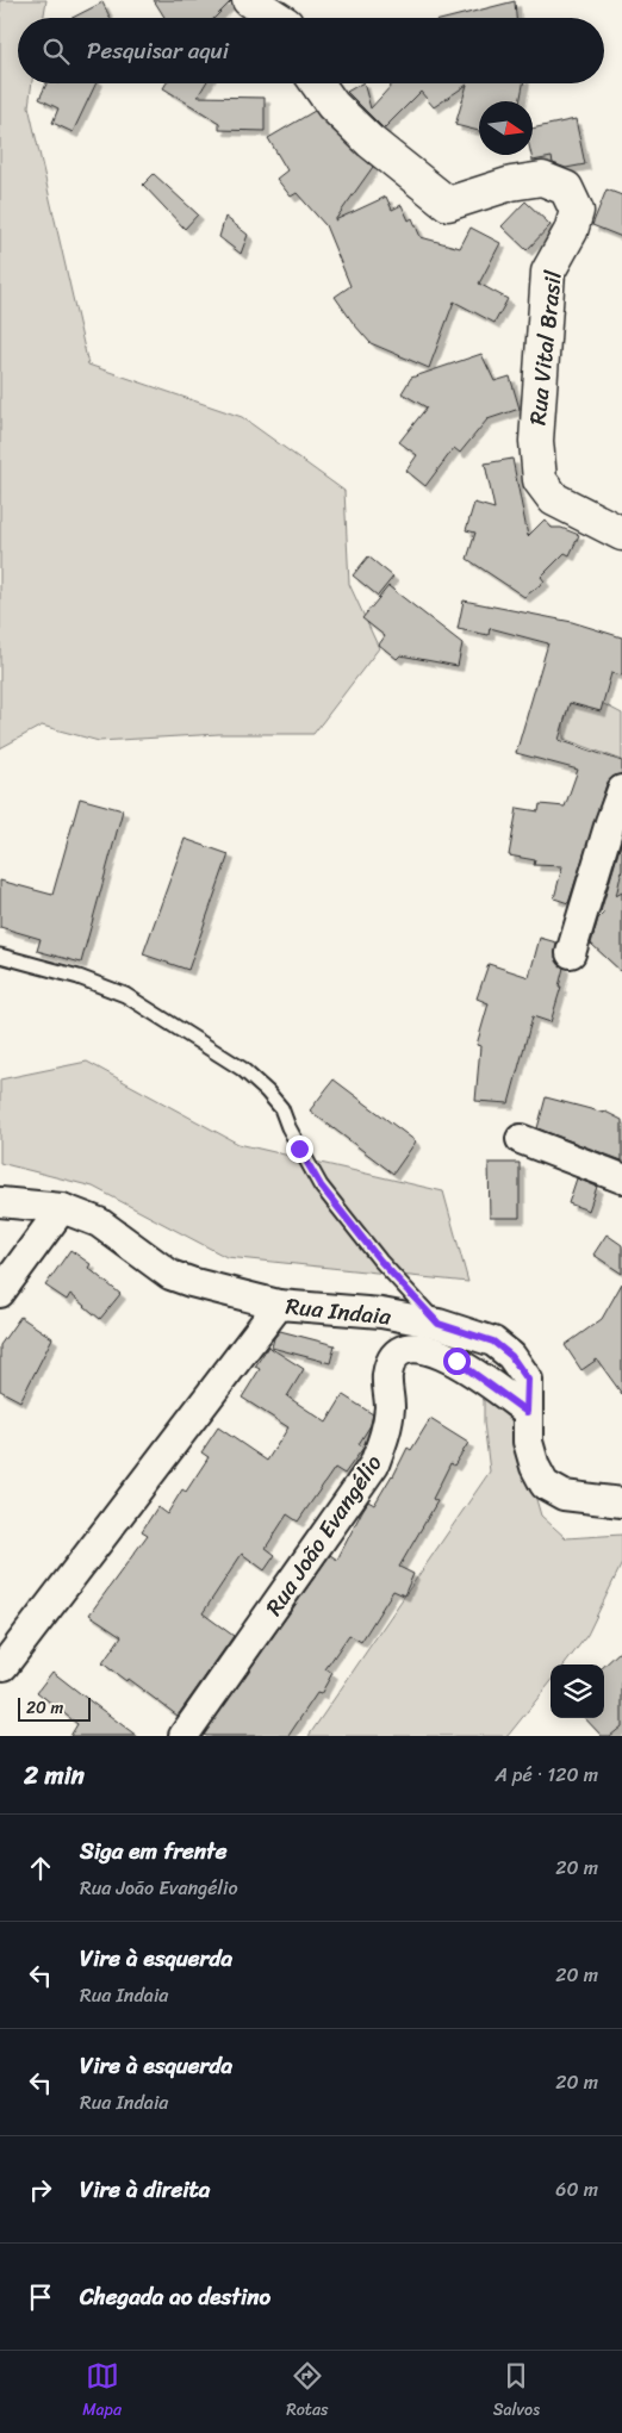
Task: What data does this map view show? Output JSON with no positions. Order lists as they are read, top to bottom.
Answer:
{
  "streets": {
    "street": ["Rua Vital Brasil", "Rua Indaia", "Rua João Evangélio"]
  },
  "crossings": [
    ["Rua Indaia", "Rua João Evangélio"]
  ],
  "scale_bar": "20 m",
  "north": "right",
  "page": {
    "search": "Pesquisar aqui",
    "scale": "20 m",
    "heading": ["2 min", "A pé · 120 m"],
    "list": [
      ["Siga em frente", "Rua João Evangélio", "20 m"],
      ["Vire à esquerda", "Rua Indaia", "20 m"],
      ["Vire à esquerda", "Rua Indaia", "20 m"],
      ["Vire à direita", "60 m"],
      "Chegada ao destino"
    ],
    "nav": ["Mapa", "Rotas", "Salvos"]
  }
}
